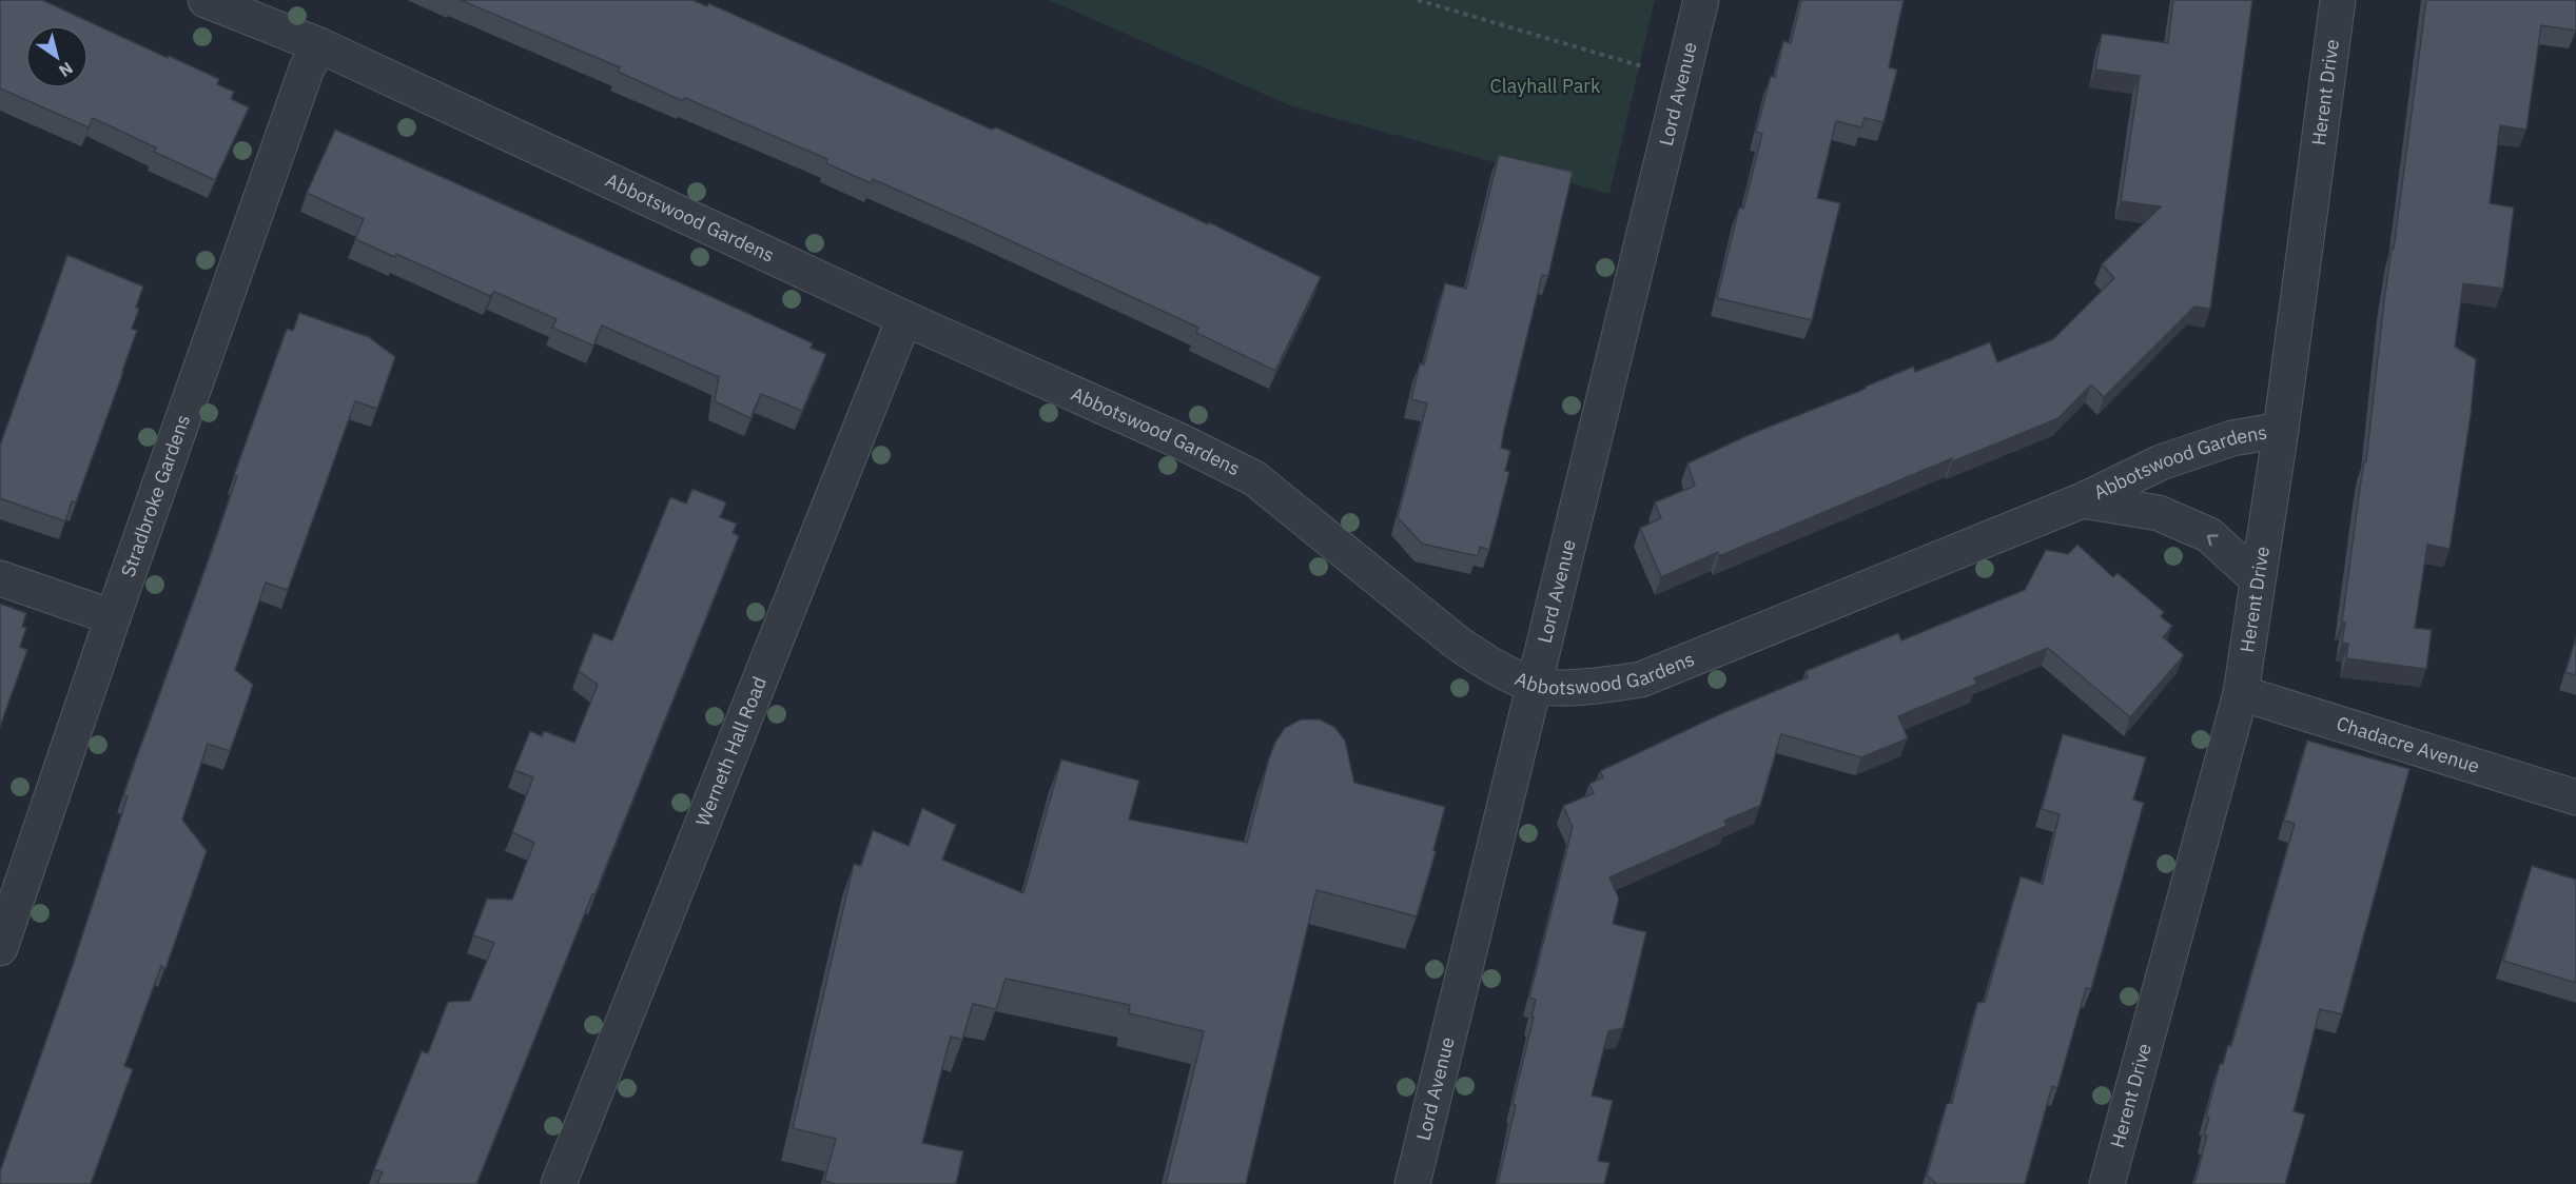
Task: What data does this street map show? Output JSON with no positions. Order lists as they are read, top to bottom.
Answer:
{
  "streets": {
    "street": [
      "Herent Drive",
      "Lord Avenue",
      "Abbotswood Gardens",
      "Stradbroke Gardens",
      "Chadacre Avenue",
      "Werneth Hall Road"
    ]
  },
  "crossings": [
    ["Herent Drive", "Abbotswood Gardens"],
    ["Herent Drive", "Chadacre Avenue"],
    ["Lord Avenue", "Abbotswood Gardens"],
    ["Abbotswood Gardens", "Stradbroke Gardens"],
    ["Abbotswood Gardens", "Werneth Hall Road"]
  ],
  "parks": ["Clayhall Park"],
  "north": "bottom right"
}
